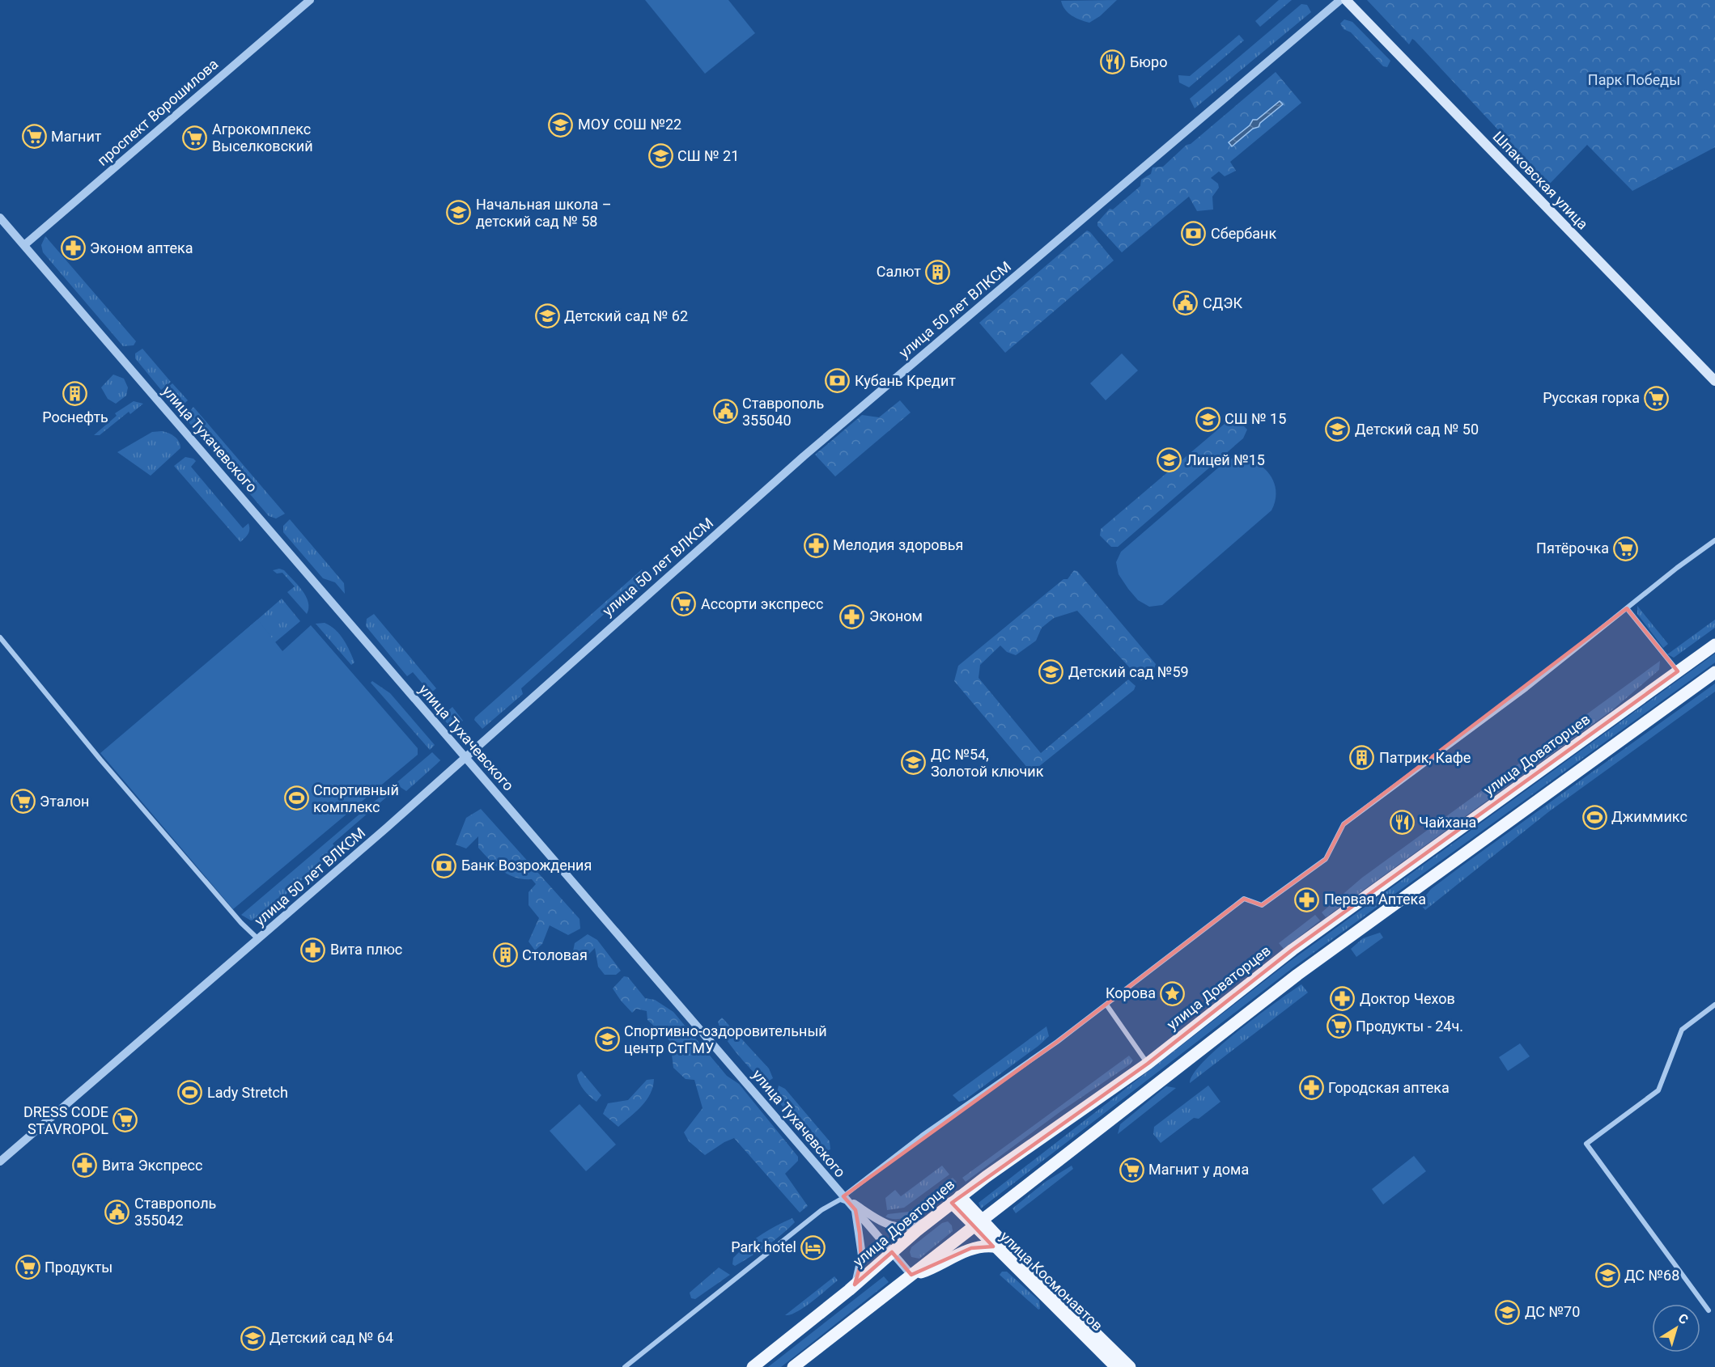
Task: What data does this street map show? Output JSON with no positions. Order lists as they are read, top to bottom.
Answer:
{
  "streets": {
    "main road": ["Шпаковская улица", "улица Доваторцев", "улица Космонавтов"],
    "street": ["проспект Ворошилова", "улица 50 лет ВЛКСМ", "улица Тухачевского"]
  },
  "crossings": [
    ["проспект Ворошилова", "улица Тухачевского"],
    ["улица 50 лет ВЛКСМ", "улица Тухачевского"],
    ["улица Тухачевского", "улица Доваторцев"]
  ],
  "parks": ["Парк Победы"],
  "places": {
    "restaurant": ["Бюро", "Чайхана"],
    "school or university": [
      "МОУ СОШ №22",
      "СШ № 21",
      "Начальная школа – детский сад № 58",
      "Детский сад № 62",
      "СШ № 15",
      "Детский сад № 50",
      "Лицей №15",
      "Детский сад №59",
      "ДС №54, Золотой ключик",
      "Спортивно-оздоровительный центр СтГМУ",
      "ДС №68",
      "ДС №70",
      "Детский сад № 64"
    ],
    "supermarket": [
      "Магнит",
      "Агрокомплекс Выселковский",
      "Русская горка",
      "Пятёрочка",
      "Ассорти экспресс",
      "Эталон",
      "Продукты - 24ч.",
      "DRESS CODE STAVROPOL",
      "Магнит у дома",
      "Продукты"
    ],
    "bank": ["Сбербанк", "Кубань Кредит", "Банк Возрождения"],
    "pharmacy": [
      "Эконом аптека",
      "Мелодия здоровья",
      "Эконом",
      "Первая Аптека",
      "Вита плюс",
      "Доктор Чехов",
      "Городская аптека",
      "Вита Экспресс"
    ],
    "building": [
      "Салют",
      "Роснефть",
      "Патрик, Кафе",
      "Столовая"
    ],
    "public building": ["СДЭК", "Ставрополь 355040", "Ставрополь 355042"],
    "sports": ["Спортивный комплекс", "Джиммикс", "Lady Stretch"],
    "place": ["Корова"],
    "hotel": ["Park hotel"]
  },
  "north": "top right"
}
